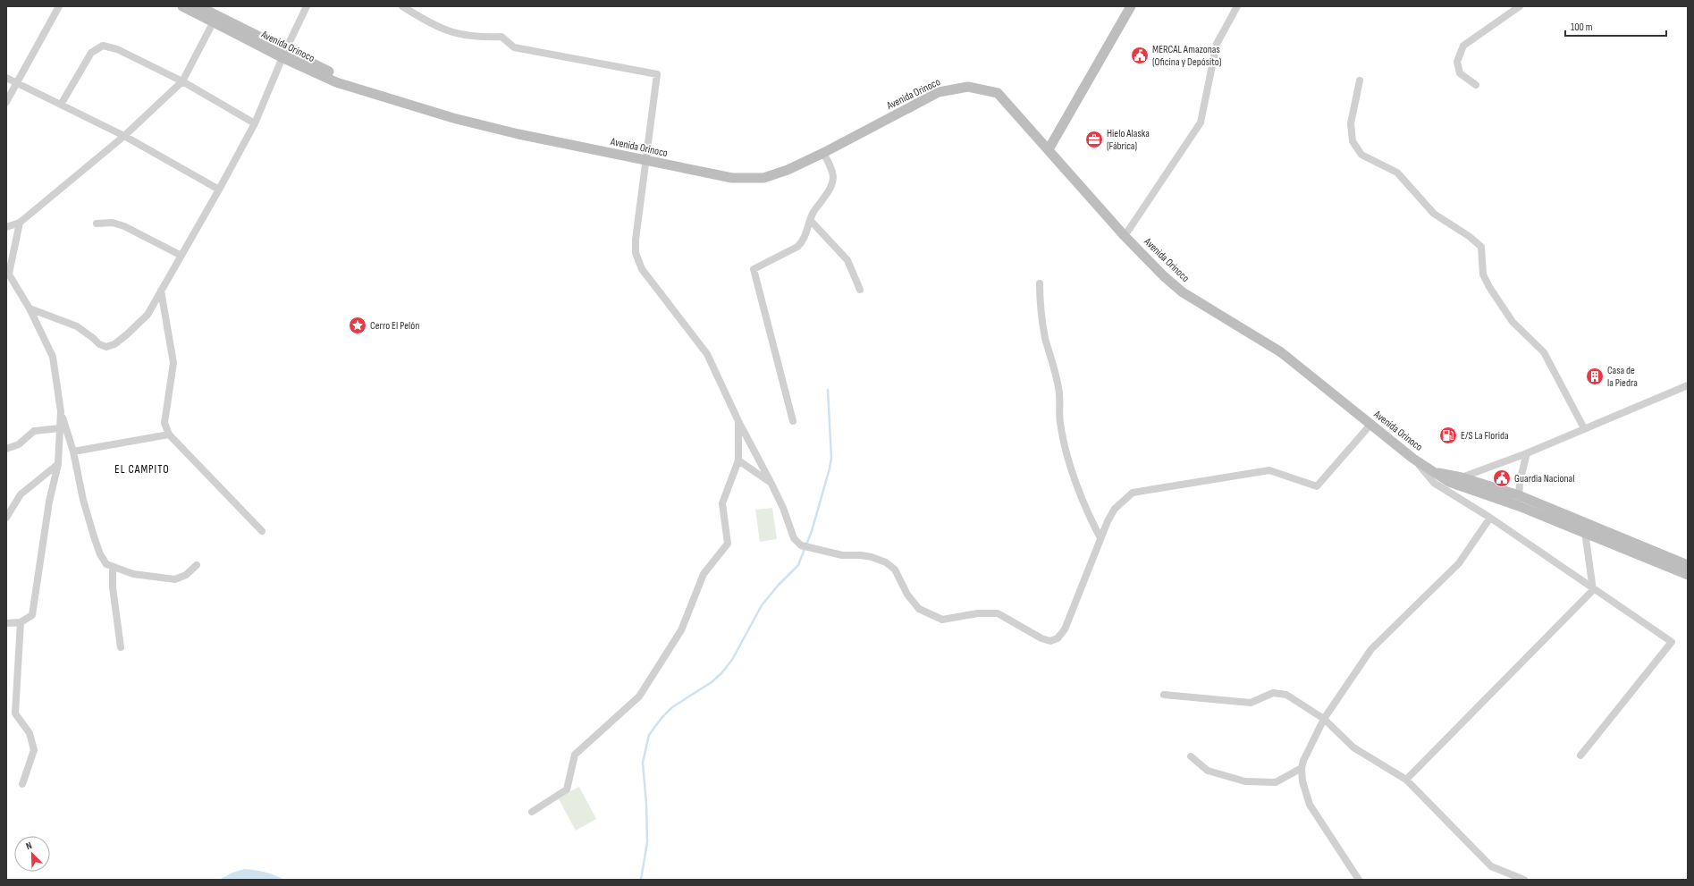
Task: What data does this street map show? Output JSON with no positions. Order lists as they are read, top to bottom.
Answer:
{
  "streets": {
    "main road": ["Avenida Orinoco"]
  },
  "districts": ["EL CAMPITO"],
  "places": {
    "public building": ["MERCAL Amazonas (Oficina y Depósito)", "Guardia Nacional"],
    "office": ["Hielo Alaska (Fábrica)"],
    "place": ["Cerro El Pelón"],
    "building": ["Casa de la Piedra"],
    "fuel station": ["E/S La Florida"]
  },
  "scale_bar": "100 m",
  "north": "top left"
}
